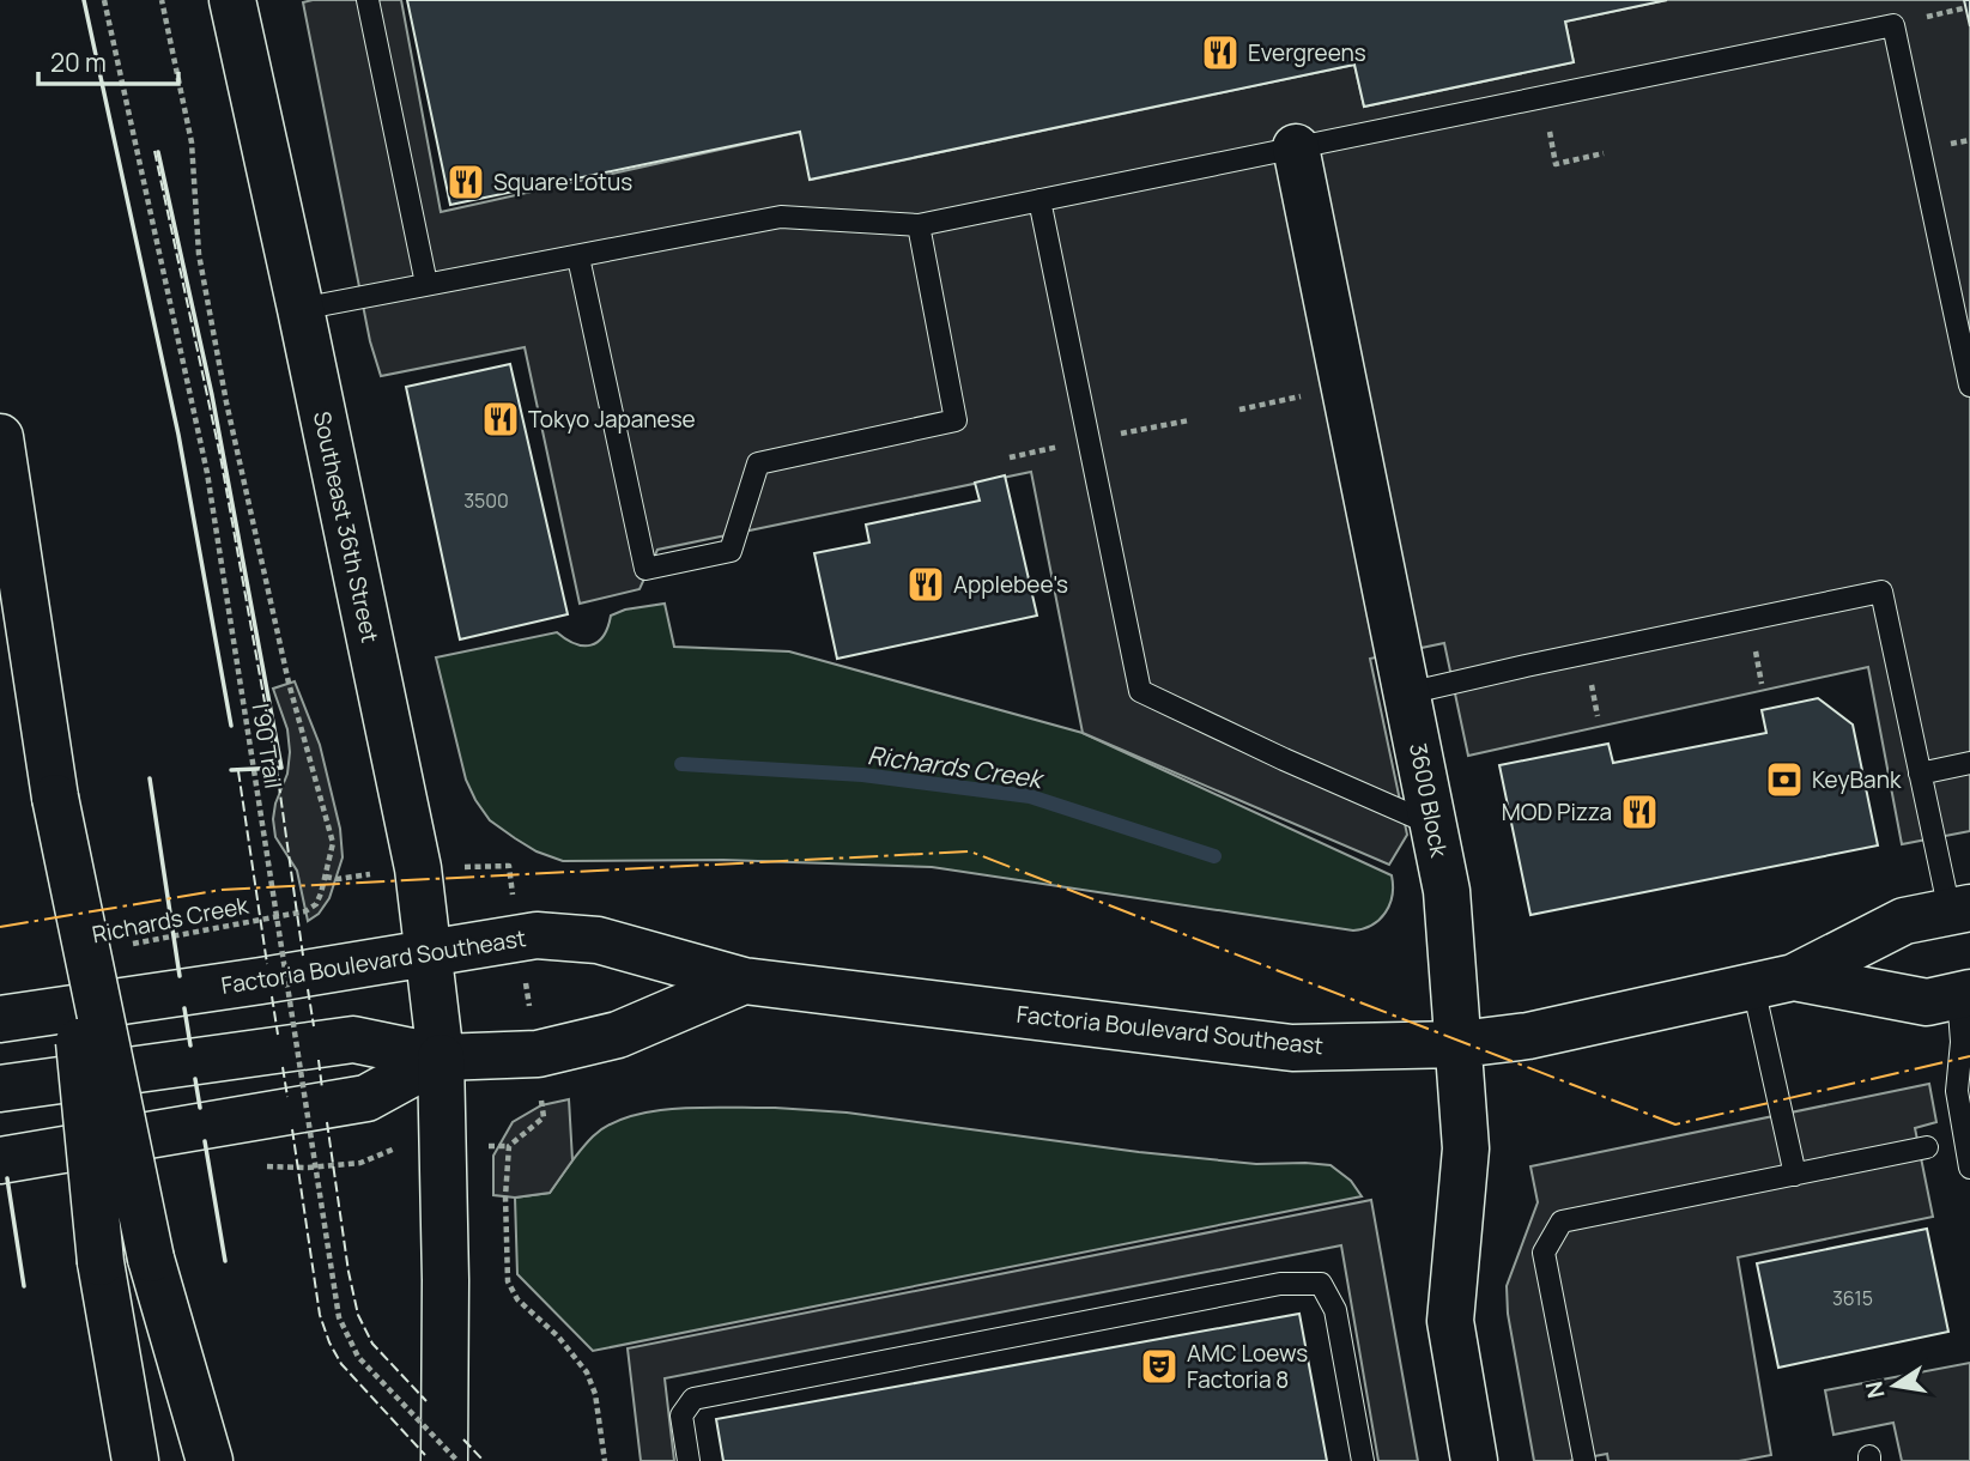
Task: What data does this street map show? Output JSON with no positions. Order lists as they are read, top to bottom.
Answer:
{
  "streets": {
    "main road": ["Southeast 36th Street", "3600 Block", "Factoria Boulevard Southeast"],
    "path": ["I 90 Trail", "Richards Creek"]
  },
  "crossings": [
    ["Southeast 36th Street", "Factoria Boulevard Southeast"],
    ["3600 Block", "Factoria Boulevard Southeast"]
  ],
  "water": ["Richards Creek"],
  "places": {
    "restaurant": [
      "Evergreens",
      "Square Lotus",
      "Tokyo Japanese",
      "Applebee's",
      "MOD Pizza"
    ],
    "bank": ["KeyBank"],
    "theatre": ["AMC Loews Factoria 8"]
  },
  "house_numbers": ["3500", "3615"],
  "scale_bar": "20 m",
  "north": "left"
}
